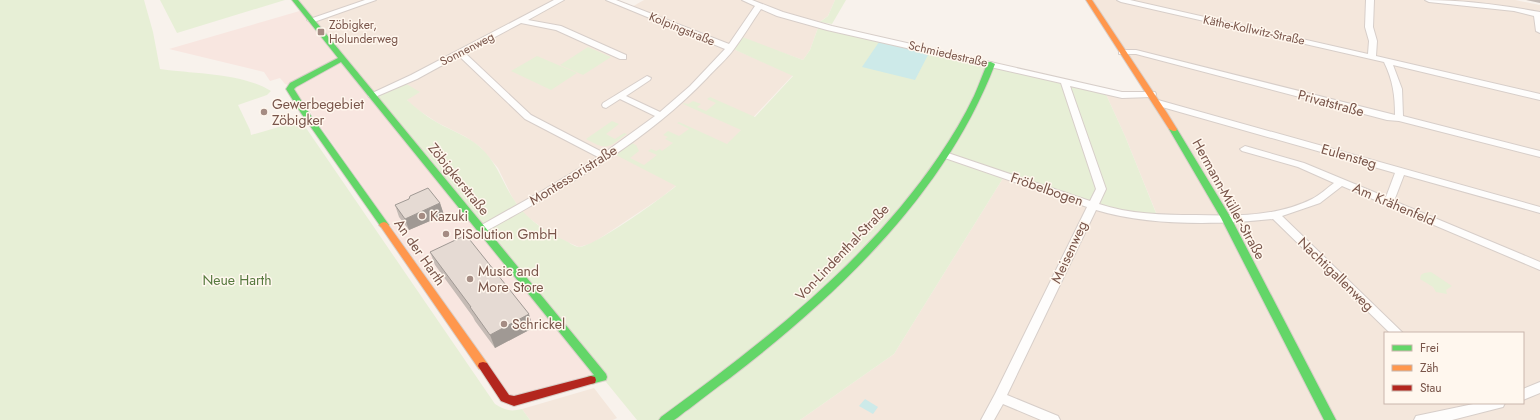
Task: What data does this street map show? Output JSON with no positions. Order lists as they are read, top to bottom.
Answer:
{
  "streets": {
    "street": [
      "Kolpingstraße",
      "Käthe-Kollwitz-Straße",
      "Sonnenweg",
      "Schmiedestraße",
      "Privatstraße",
      "Eulensteg",
      "Montessoristraße",
      "Zöbigkerstraße",
      "Fröbelbogen",
      "Hermann-Müller-Straße",
      "Am Krähenfeld",
      "An der Harth",
      "Von-Lindenthal-Straße",
      "Meisenweg",
      "Nachtigallenweg"
    ]
  },
  "crossings": [
    ["Kolpingstraße", "Montessoristraße"],
    ["Sonnenweg", "Zöbigkerstraße"],
    ["Schmiedestraße", "Montessoristraße"],
    ["Schmiedestraße", "Fröbelbogen"],
    ["Schmiedestraße", "Hermann-Müller-Straße"],
    ["Schmiedestraße", "Von-Lindenthal-Straße"],
    ["Privatstraße", "Hermann-Müller-Straße"],
    ["Eulensteg", "Hermann-Müller-Straße"],
    ["Montessoristraße", "Zöbigkerstraße"],
    ["Zöbigkerstraße", "An der Harth"],
    ["Fröbelbogen", "Von-Lindenthal-Straße"],
    ["Fröbelbogen", "Meisenweg"],
    ["Hermann-Müller-Straße", "Meisenweg"],
    ["Am Krähenfeld", "Meisenweg"],
    ["Meisenweg", "Nachtigallenweg"]
  ],
  "parks": ["Neue Harth"],
  "places": {
    "transit": ["Zöbigker, Holunderweg"],
    "other": [
      "Gewerbegebiet Zöbigker",
      "Kazuki",
      "PiSolution GmbH",
      "Music and More Store",
      "Schrickel"
    ]
  },
  "legend": ["Frei", "Zäh", "Stau"]
}
